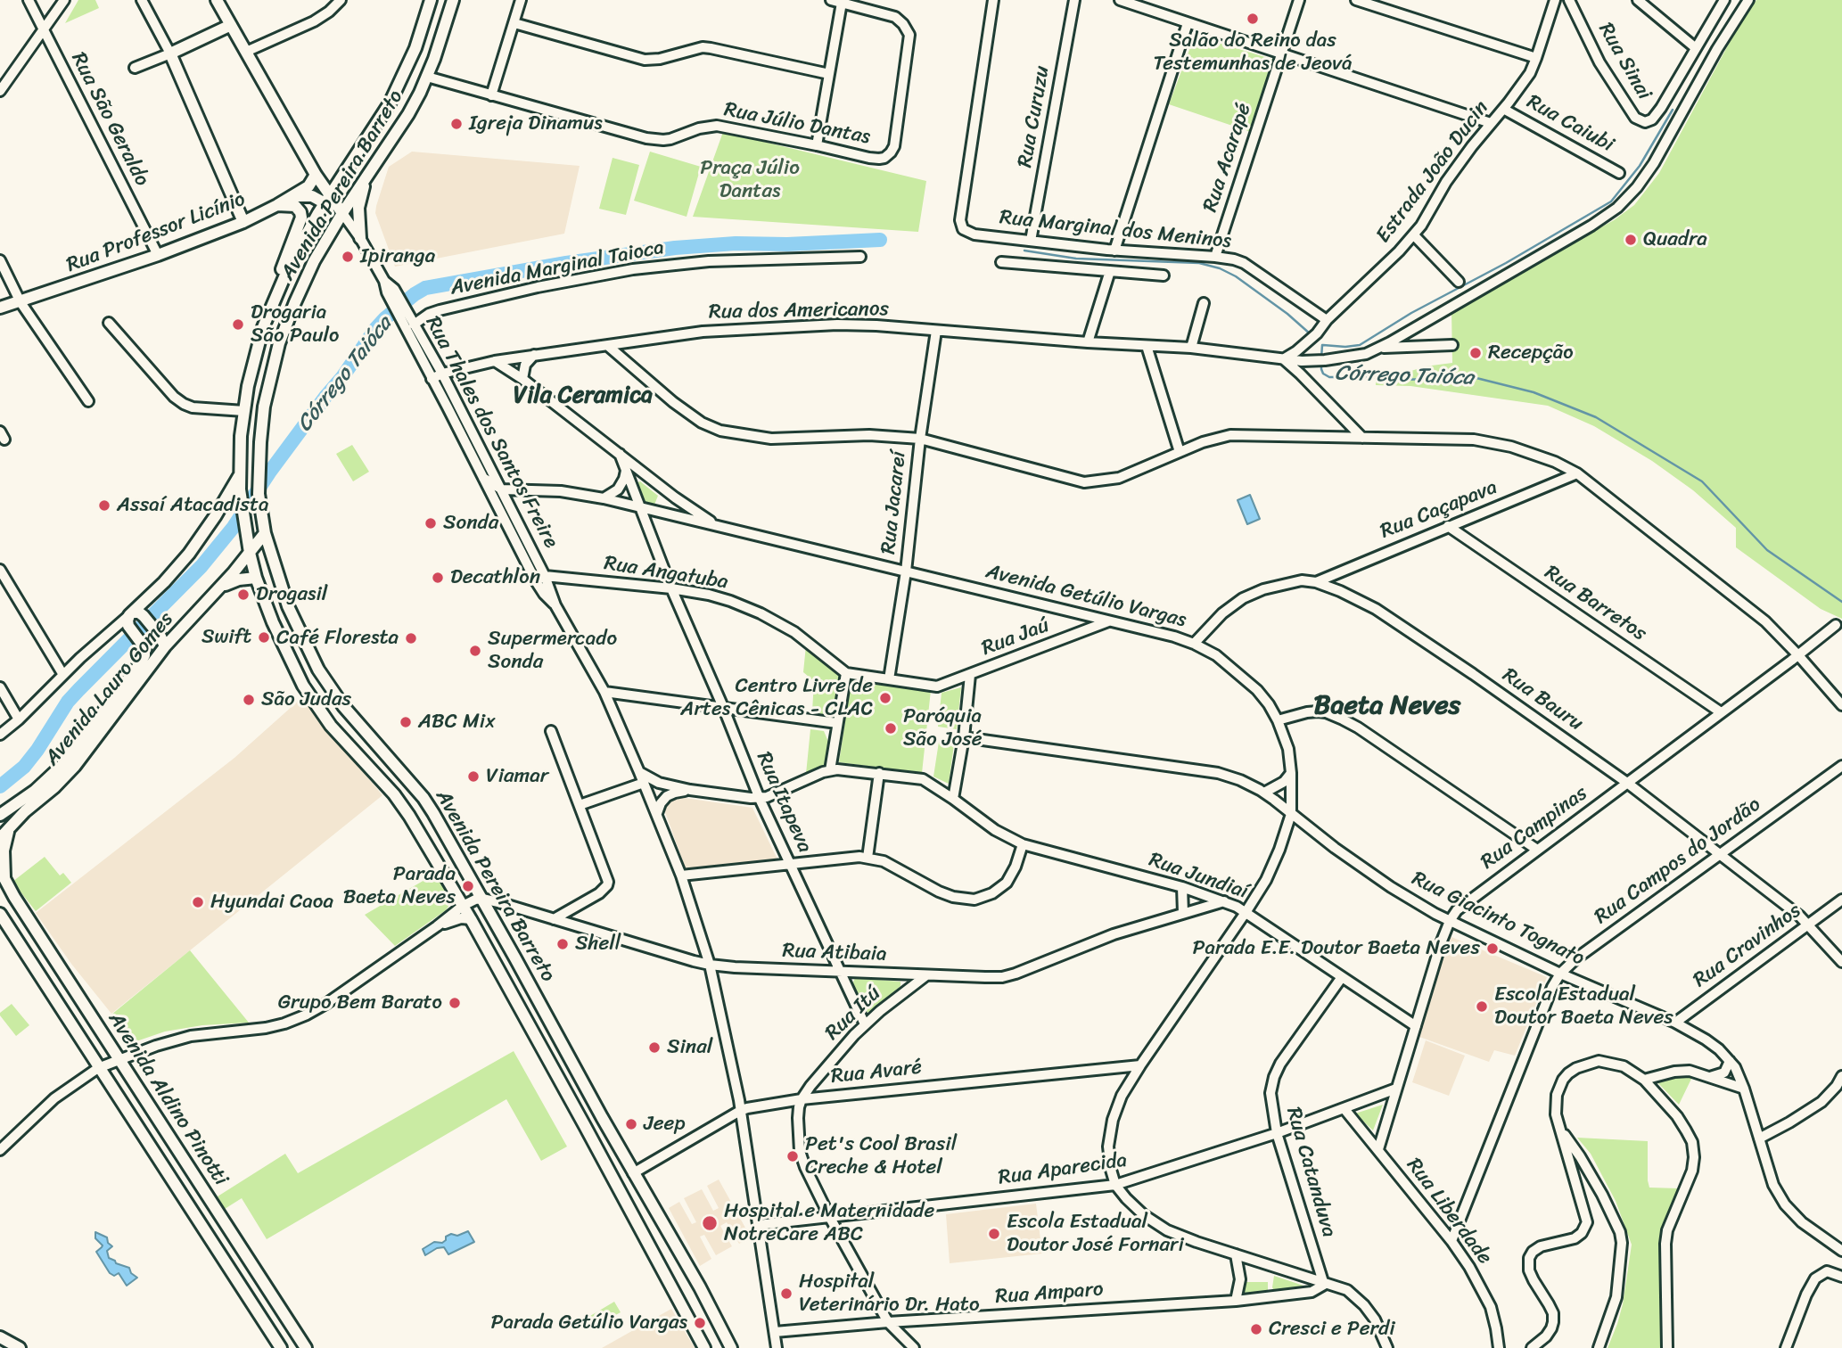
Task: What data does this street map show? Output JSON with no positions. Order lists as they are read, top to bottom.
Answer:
{
  "streets": {
    "main road": [
      "Avenida Pereira Barreto",
      "Rua Professor Licínio",
      "Rua Thales dos Santos Freire",
      "Avenida Lauro Gomes",
      "Avenida Aldino Pinotti"
    ],
    "street": [
      "Rua Sinai",
      "Rua Curuzu",
      "Rua São Geraldo",
      "Rua Júlio Dantas",
      "Rua Caiubi",
      "Rua Acarapé",
      "Estrada João Ducin",
      "Rua Marginal dos Meninos",
      "Avenida Marginal Taioca",
      "Rua dos Americanos",
      "Rua Jacareí",
      "Rua Caçapava",
      "Rua Angatuba",
      "Avenida Getúlio Vargas",
      "Rua Barretos",
      "Rua Jaú",
      "Rua Bauru",
      "Rua Itapeva",
      "Rua Campinas",
      "Rua Campos do Jordão",
      "Rua Jundiaí",
      "Rua Giacinto Tognato",
      "Rua Cravinhos",
      "Rua Atibaia",
      "Rua Itú",
      "Rua Avaré",
      "Rua Aparecida",
      "Rua Catanduva",
      "Rua Liberdade",
      "Rua Amparo"
    ]
  },
  "crossings": [
    ["Rua Curuzu", "Rua Marginal dos Meninos"],
    ["Rua São Geraldo", "Rua Professor Licínio"],
    ["Rua Júlio Dantas", "Avenida Pereira Barreto"],
    ["Rua Caiubi", "Estrada João Ducin"],
    ["Rua Acarapé", "Rua Marginal dos Meninos"],
    ["Estrada João Ducin", "Rua Marginal dos Meninos"],
    ["Estrada João Ducin", "Rua dos Americanos"],
    ["Avenida Pereira Barreto", "Rua Thales dos Santos Freire"],
    ["Avenida Pereira Barreto", "Avenida Lauro Gomes"],
    ["Avenida Pereira Barreto", "Rua Atibaia"],
    ["Avenida Pereira Barreto", "Rua Avaré"],
    ["Rua Professor Licínio", "Rua Thales dos Santos Freire"],
    ["Avenida Marginal Taioca", "Rua Thales dos Santos Freire"],
    ["Rua dos Americanos", "Rua Thales dos Santos Freire"],
    ["Rua dos Americanos", "Rua Jacareí"],
    ["Rua Thales dos Santos Freire", "Rua Angatuba"],
    ["Rua Thales dos Santos Freire", "Avenida Getúlio Vargas"],
    ["Rua Thales dos Santos Freire", "Rua Atibaia"],
    ["Rua Thales dos Santos Freire", "Rua Avaré"],
    ["Rua Thales dos Santos Freire", "Rua Aparecida"],
    ["Rua Thales dos Santos Freire", "Rua Amparo"],
    ["Rua Jacareí", "Avenida Getúlio Vargas"],
    ["Rua Jacareí", "Rua Jaú"],
    ["Rua Caçapava", "Rua Barretos"],
    ["Rua Caçapava", "Rua Bauru"],
    ["Rua Angatuba", "Rua Jaú"],
    ["Rua Angatuba", "Rua Itapeva"],
    ["Avenida Getúlio Vargas", "Rua Jaú"],
    ["Avenida Getúlio Vargas", "Rua Bauru"],
    ["Avenida Getúlio Vargas", "Rua Itapeva"],
    ["Avenida Getúlio Vargas", "Rua Jundiaí"],
    ["Avenida Getúlio Vargas", "Rua Giacinto Tognato"],
    ["Avenida Getúlio Vargas", "Rua Avaré"],
    ["Avenida Getúlio Vargas", "Rua Aparecida"],
    ["Rua Barretos", "Rua Campinas"],
    ["Rua Bauru", "Rua Campinas"],
    ["Rua Bauru", "Rua Campos do Jordão"],
    ["Rua Bauru", "Rua Cravinhos"],
    ["Rua Itapeva", "Rua Atibaia"],
    ["Rua Itapeva", "Rua Itú"],
    ["Rua Campinas", "Rua Jundiaí"],
    ["Rua Campinas", "Rua Giacinto Tognato"],
    ["Rua Campinas", "Rua Aparecida"],
    ["Rua Campinas", "Rua Liberdade"],
    ["Rua Campos do Jordão", "Rua Giacinto Tognato"],
    ["Rua Campos do Jordão", "Rua Liberdade"],
    ["Rua Jundiaí", "Rua Atibaia"],
    ["Rua Jundiaí", "Rua Catanduva"],
    ["Rua Giacinto Tognato", "Rua Cravinhos"],
    ["Rua Atibaia", "Rua Itú"],
    ["Rua Itú", "Rua Avaré"],
    ["Rua Itú", "Rua Aparecida"],
    ["Rua Itú", "Rua Amparo"],
    ["Rua Aparecida", "Rua Catanduva"],
    ["Rua Aparecida", "Rua Liberdade"],
    ["Rua Catanduva", "Rua Amparo"]
  ],
  "districts": ["Vila Ceramica", "Baeta Neves"],
  "water": ["Córrego Taióca"],
  "parks": ["Praça Júlio Dantas"],
  "places": [
    "Salão do Reino das Testemunhas de Jeová",
    "Igreja Dinamus",
    "Quadra",
    "Ipiranga",
    "Drogaria São Paulo",
    "Recepção",
    "Assaí Atacadista",
    "Sonda",
    "Decathlon",
    "Drogasil",
    "Swift",
    "Café Floresta",
    "Supermercado Sonda",
    "Centro Livre de Artes Cênicas - CLAC",
    "São Judas",
    "ABC Mix",
    "Paróquia São José",
    "Viamar",
    "Parada Baeta Neves",
    "Hyundai Caoa",
    "Shell",
    "Parada E.E. Doutor Baeta Neves",
    "Grupo Bem Barato",
    "Escola Estadual Doutor Baeta Neves",
    "Sinal",
    "Jeep",
    "Pet's Cool Brasil Creche & Hotel",
    "Hospital e Maternidade NotreCare ABC",
    "Escola Estadual Doutor José Fornari",
    "Hospital Veterinário Dr. Hato",
    "Parada Getúlio Vargas",
    "Cresci e Perdi"
  ]
}
